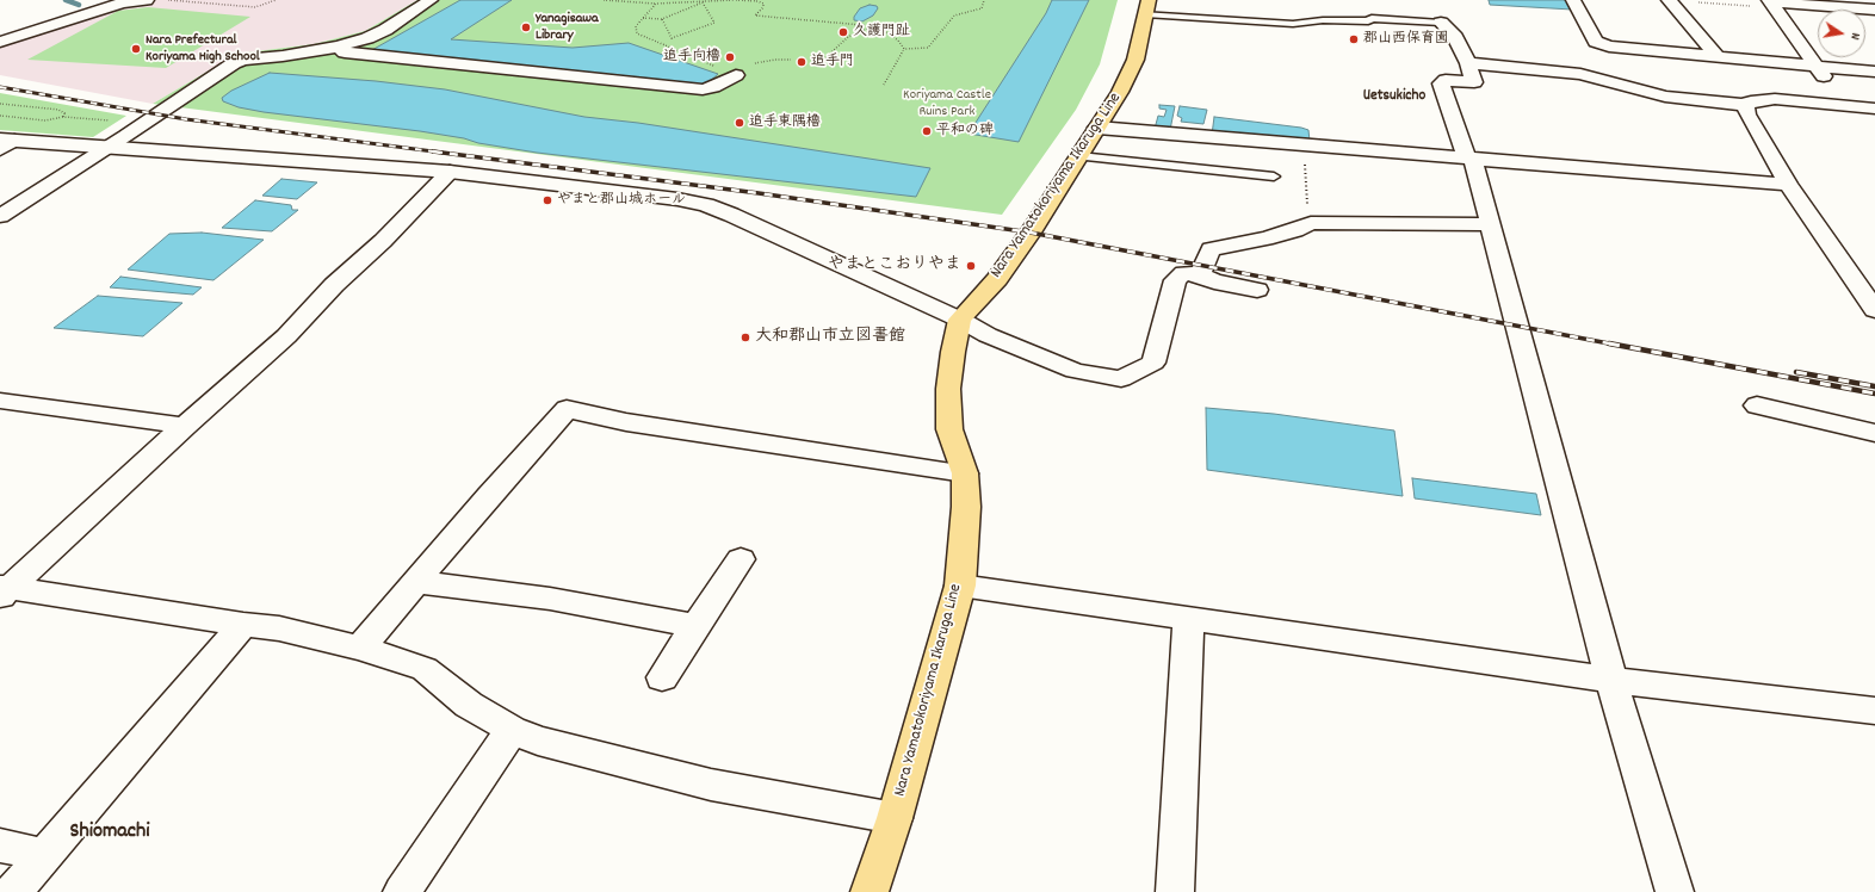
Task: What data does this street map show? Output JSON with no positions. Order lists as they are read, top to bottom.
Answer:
{
  "streets": {
    "main road": ["Nara Yamatokoriyama Ikaruga Line"]
  },
  "districts": ["Uetsukicho", "Shiomachi"],
  "parks": ["Koriyama Castle Ruins Park"],
  "places": [
    "Yanagisawa Library",
    "久護門趾",
    "郡山西保育園",
    "Nara Prefectural Koriyama High School",
    "追手向櫓",
    "追手門",
    "追手東隅櫓",
    "平和の碑",
    "やまと郡山城ホール",
    "やまとこおりやま",
    "大和郡山市立図書館"
  ],
  "north": "right"
}
